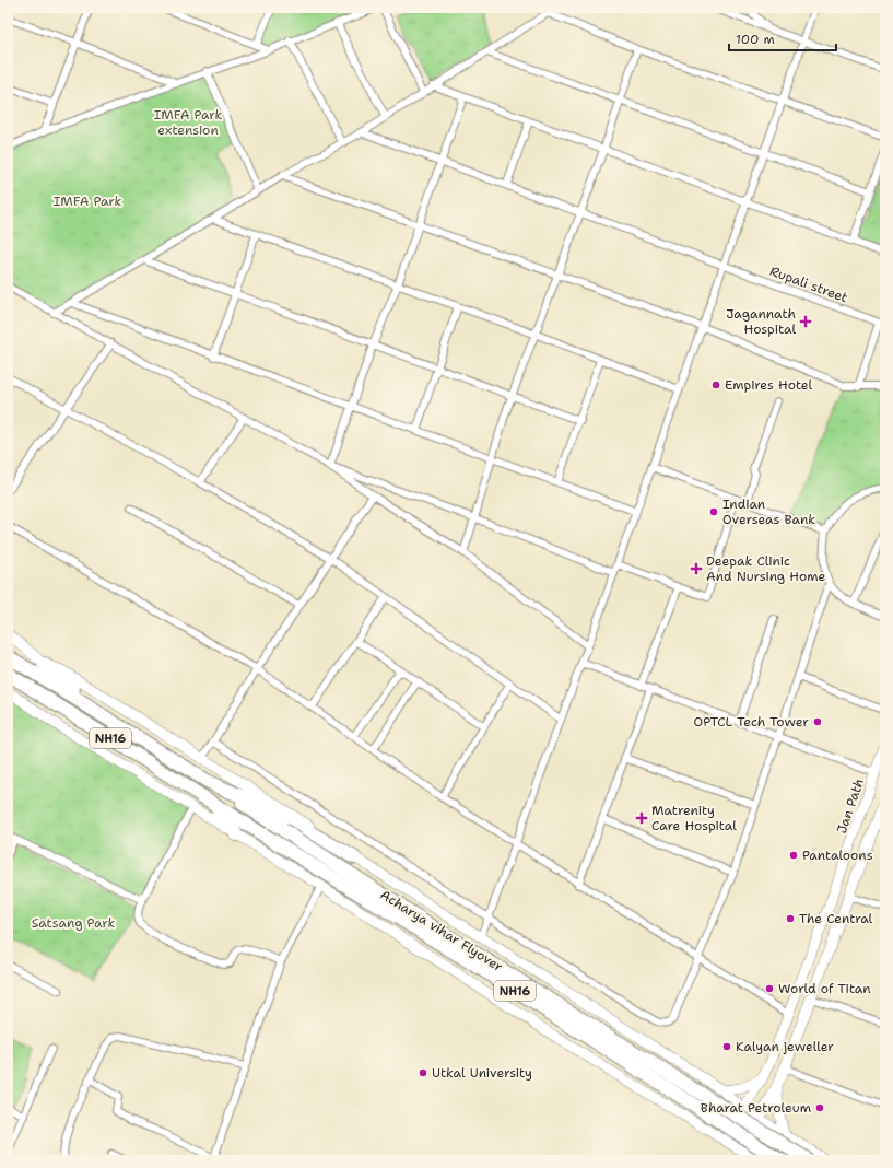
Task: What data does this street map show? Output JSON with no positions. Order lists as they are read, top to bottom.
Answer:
{
  "streets": {
    "highway": ["NH16", "Acharya vihar Flyover"],
    "street": ["Rupali street", "Jan Path"]
  },
  "crossings": [
    ["NH16", "Acharya vihar Flyover"]
  ],
  "parks": ["IMFA Park extension", "IMFA Park", "Satsang Park"],
  "places": {
    "health": ["Jagannath Hospital", "Deepak Clinic And Nursing Home", "Matrenity Care Hospital"],
    "other": [
      "Empires Hotel",
      "Indian Overseas Bank",
      "OPTCL Tech Tower",
      "Pantaloons",
      "The Central",
      "World of Titan",
      "Kalyan jeweller",
      "Utkal University",
      "Bharat Petroleum"
    ]
  },
  "scale_bar": "100 m"
}
